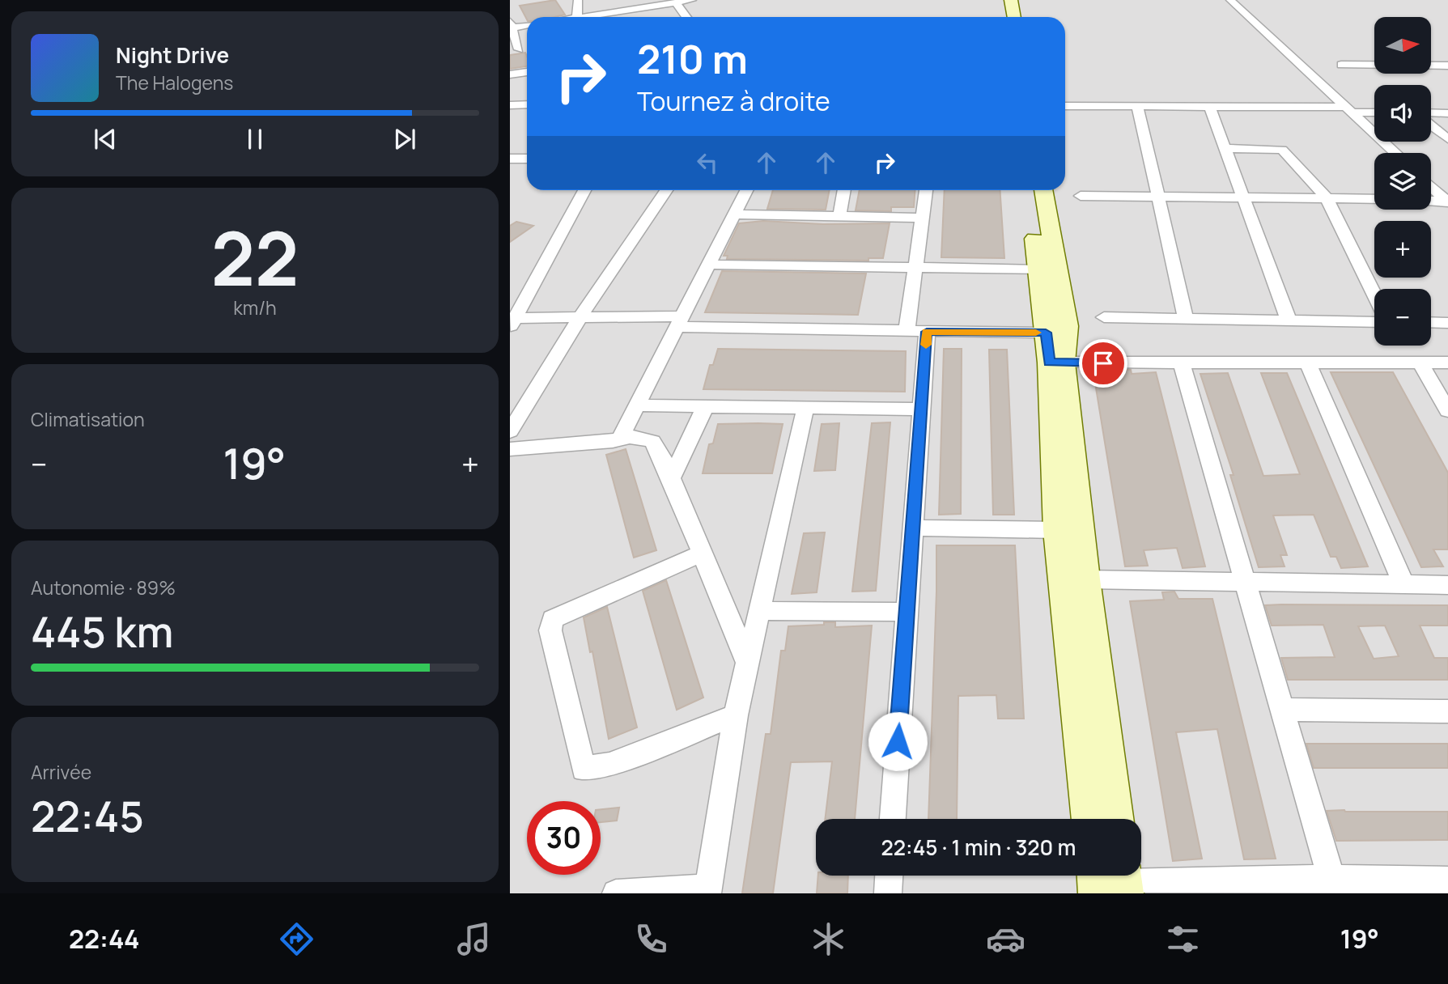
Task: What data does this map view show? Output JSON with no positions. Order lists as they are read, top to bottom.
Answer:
{
  "north": "right",
  "page": {
    "map_buttons": ["+", "−"],
    "turn": ["210 m", "Tournez à droite"],
    "song": ["Night Drive", "The Halogens"],
    "tile": [
      ["22", "km/h"],
      "Climatisation",
      ["Autonomie · 89%", "445 km"],
      ["Arrivée", "22:45"]
    ],
    "heat": ["−", "19°", "+"],
    "limit": "30",
    "trip": "22:45 · 1 min · 320 m",
    "tabs": ["22:44", "19°"]
  }
}
